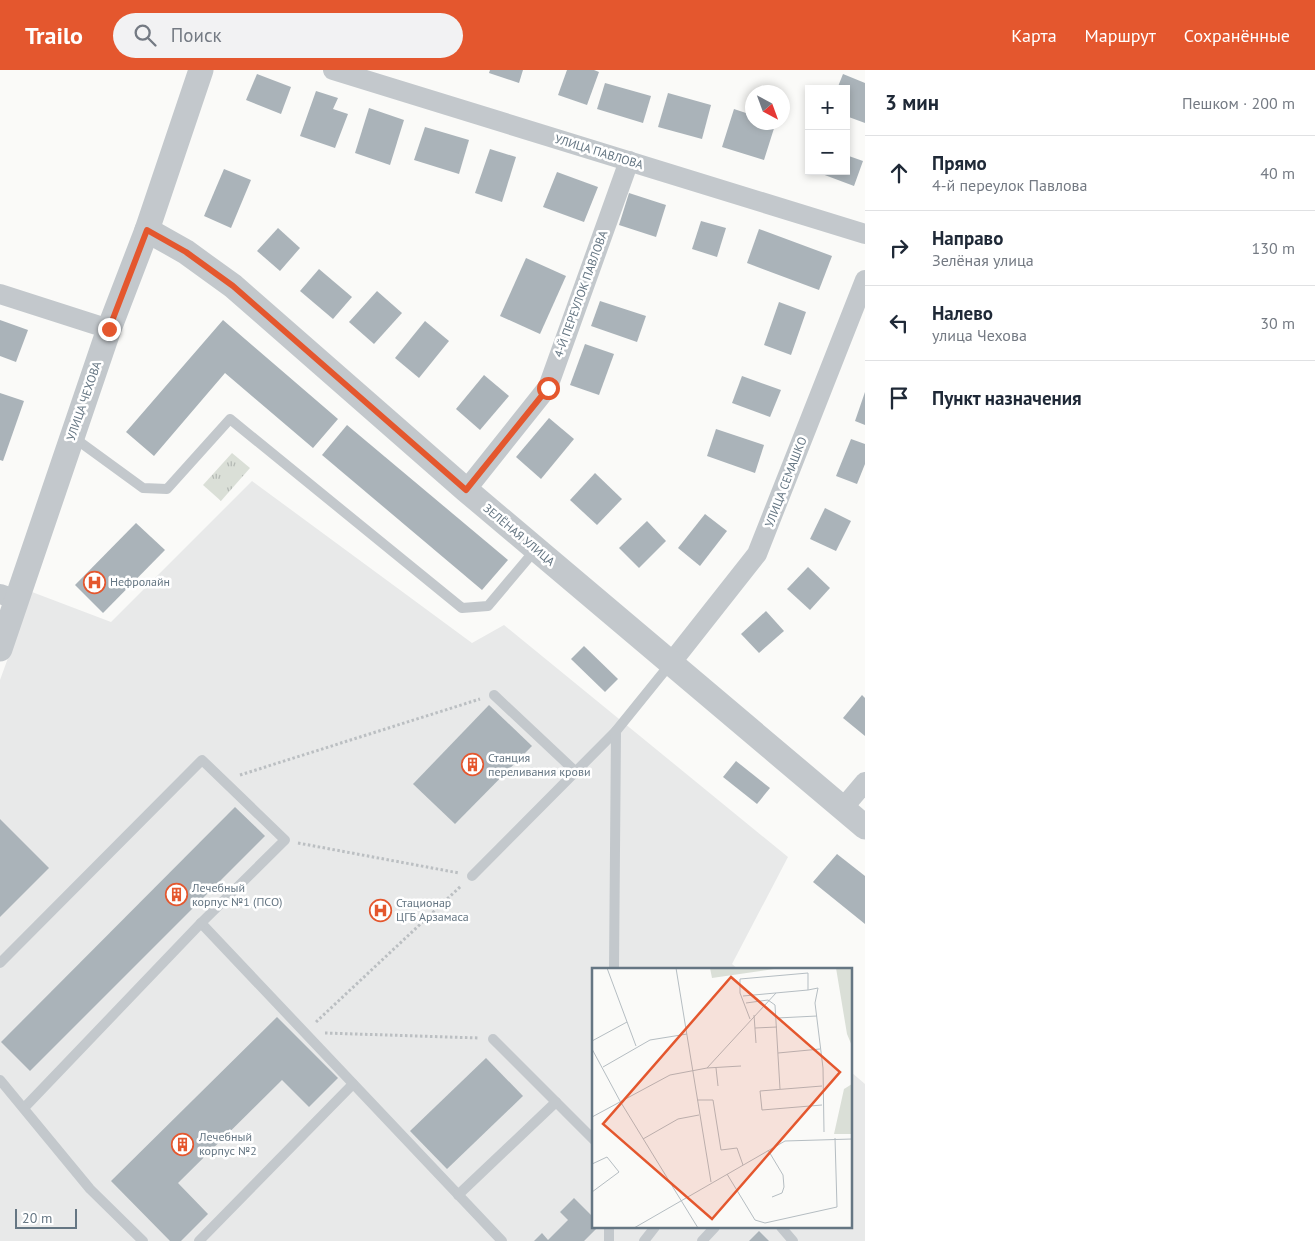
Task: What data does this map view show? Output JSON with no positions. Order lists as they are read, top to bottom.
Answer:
{
  "streets": {
    "street": [
      "УЛИЦА ПАВЛОВА",
      "4-Й ПЕРЕУЛОК ПАВЛОВА",
      "УЛИЦА ЧЕХОВА",
      "УЛИЦА СЕМАШКО",
      "ЗЕЛЁНАЯ УЛИЦА"
    ]
  },
  "crossings": [
    ["УЛИЦА ПАВЛОВА", "4-Й ПЕРЕУЛОК ПАВЛОВА"],
    ["4-Й ПЕРЕУЛОК ПАВЛОВА", "ЗЕЛЁНАЯ УЛИЦА"],
    ["УЛИЦА ЧЕХОВА", "ЗЕЛЁНАЯ УЛИЦА"],
    ["УЛИЦА СЕМАШКО", "ЗЕЛЁНАЯ УЛИЦА"]
  ],
  "places": {
    "hospital": ["Нефролайн", "Стационар ЦГБ Арзамаса"],
    "building": ["Станция переливания крови", "Лечебный корпус №1 (ПСО)", "Лечебный корпус №2"]
  },
  "scale_bar": "20 m",
  "north": "bottom right",
  "page": {
    "header": "Trailo",
    "search": "Поиск",
    "nav": ["Карта", "Маршрут", "Сохранённые"],
    "heading": ["3 мин", "Пешком · 200 m"],
    "map_buttons": ["+", "−"],
    "list": [
      ["Прямо", "4-й переулок Павлова", "40 m"],
      ["Направо", "Зелёная улица", "130 m"],
      ["Налево", "улица Чехова", "30 m"],
      "Пункт назначения"
    ],
    "scale": "20 m"
  }
}
